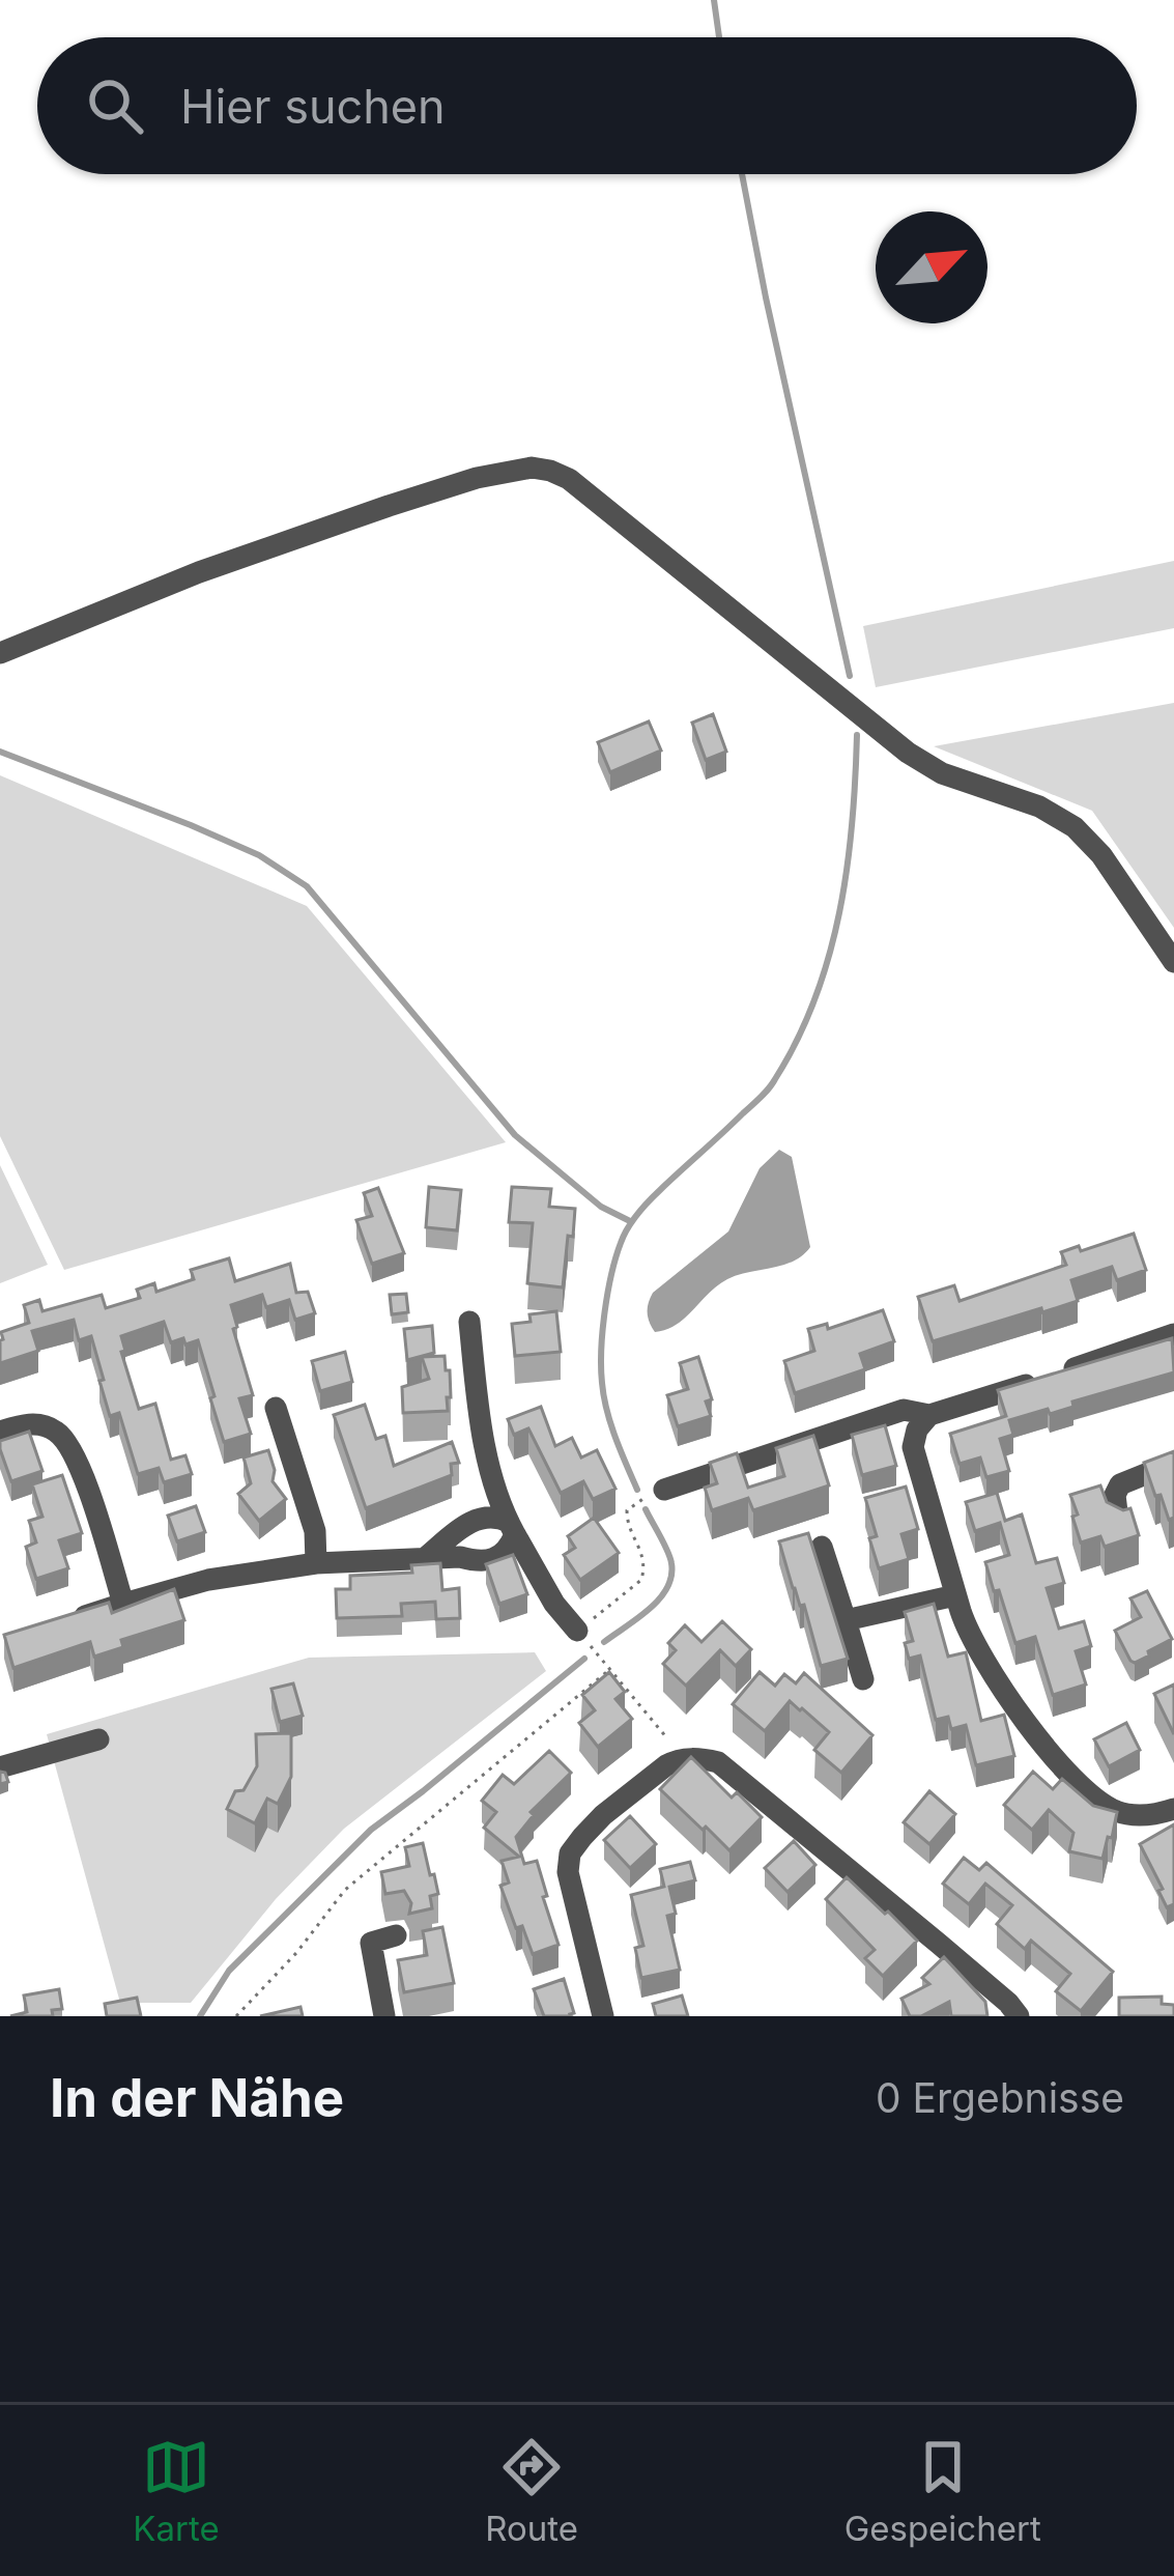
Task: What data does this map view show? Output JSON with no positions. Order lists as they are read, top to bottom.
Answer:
{
  "north": "top right",
  "page": {
    "search": "Hier suchen",
    "heading": ["In der Nähe", "0 Ergebnisse"],
    "nav": ["Karte", "Route", "Gespeichert"]
  }
}
